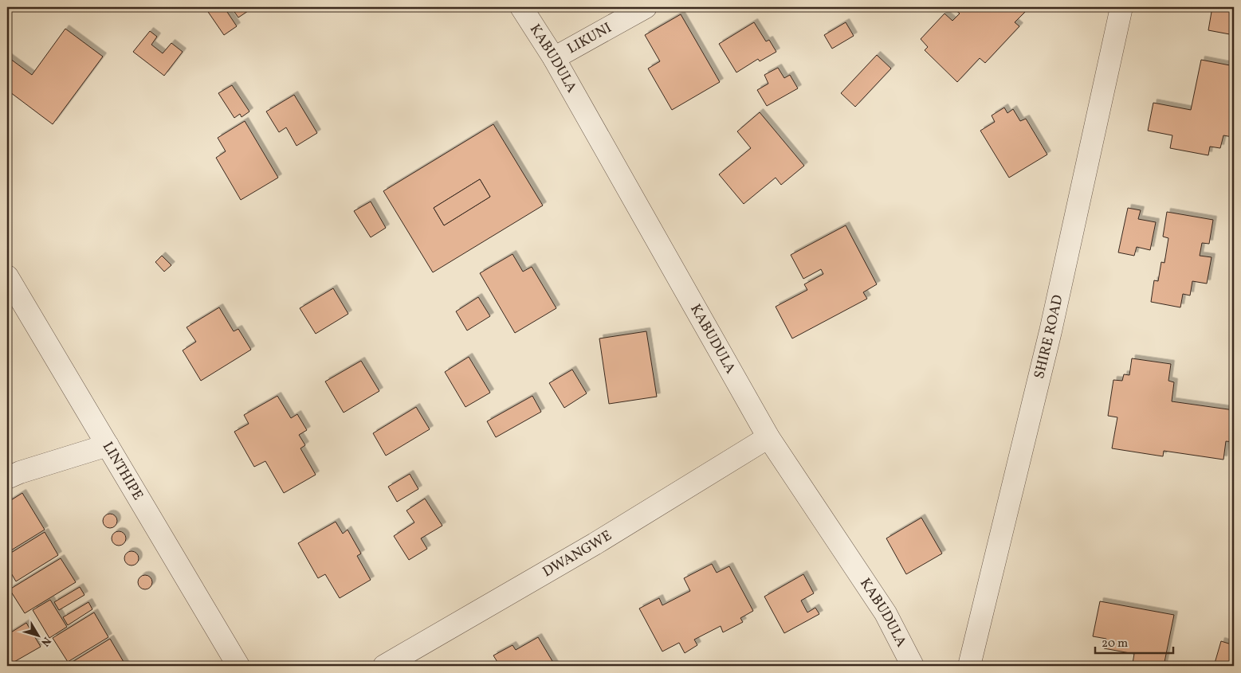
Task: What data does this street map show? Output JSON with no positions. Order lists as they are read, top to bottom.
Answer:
{
  "streets": {
    "street": [
      "LIKUNI",
      "KABUDULA",
      "SHIRE ROAD",
      "LINTHIPE",
      "DWANGWE"
    ]
  },
  "crossings": [
    ["LIKUNI", "KABUDULA"],
    ["KABUDULA", "DWANGWE"]
  ],
  "scale_bar": "20 m",
  "north": "bottom right"
}
